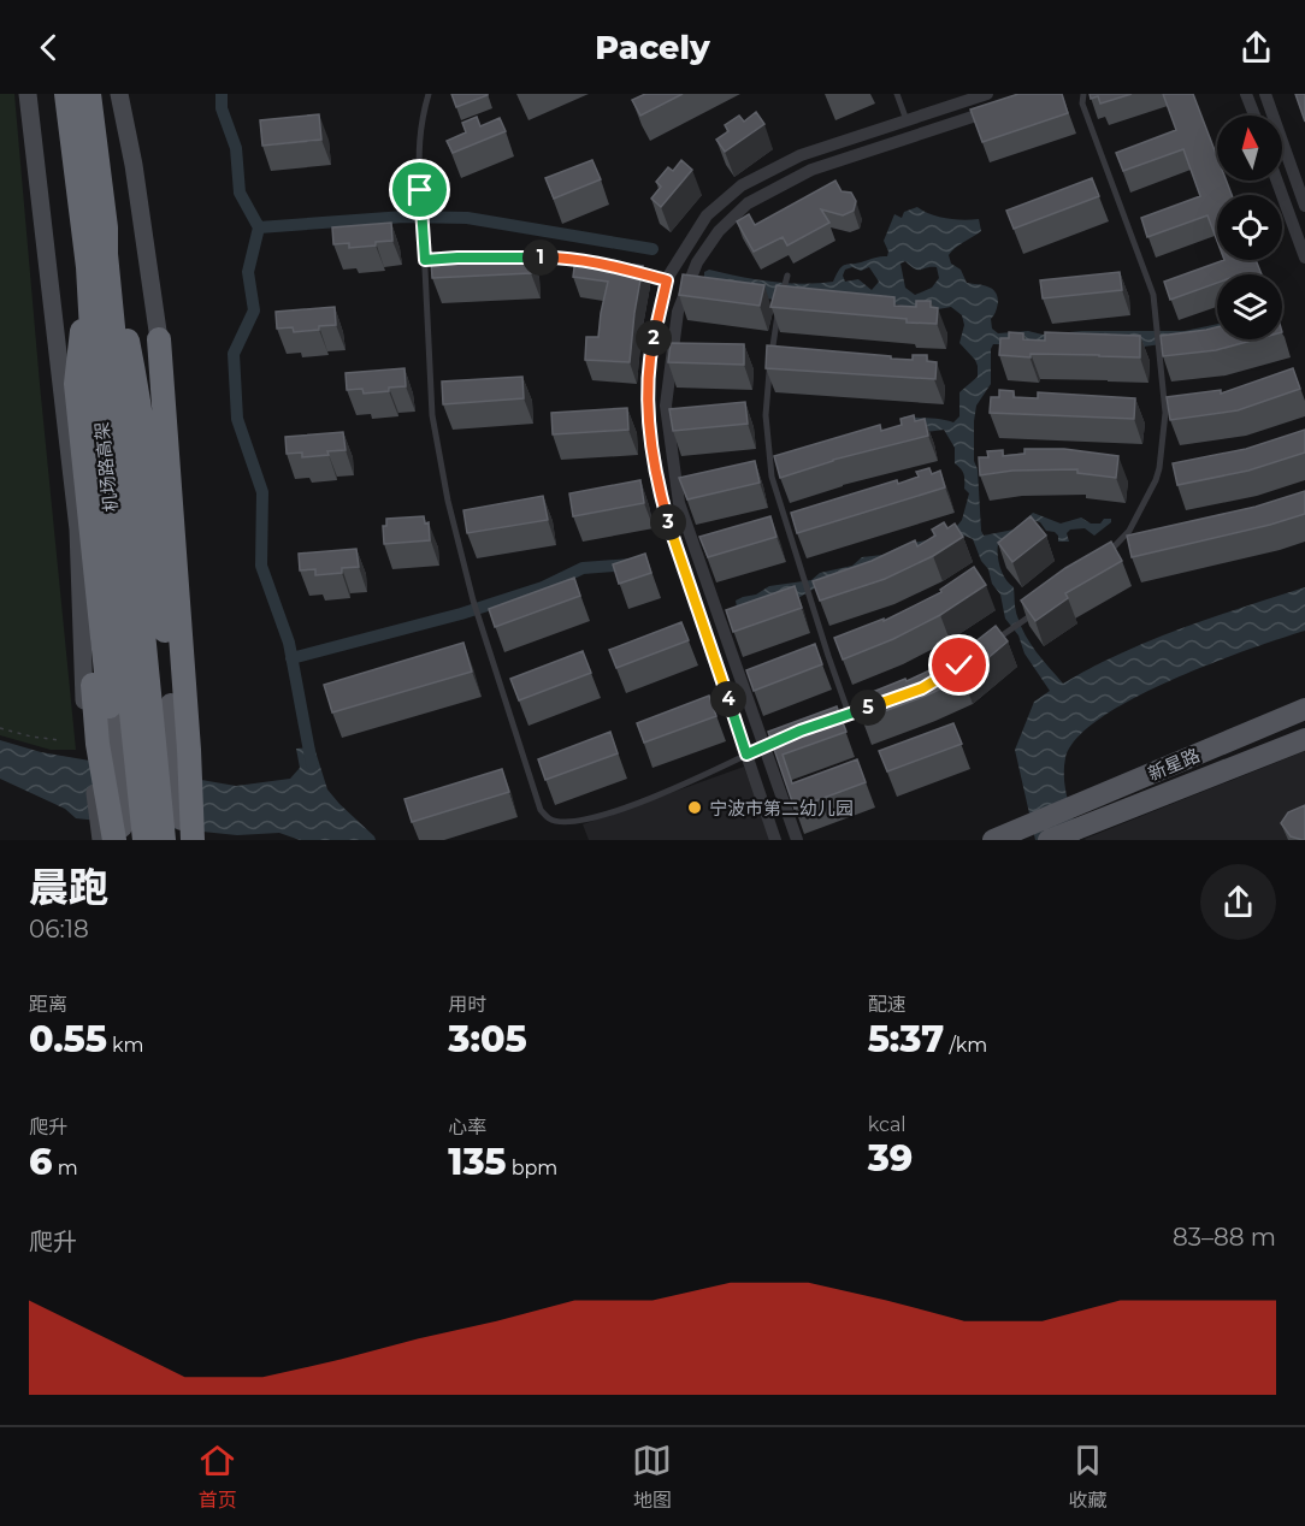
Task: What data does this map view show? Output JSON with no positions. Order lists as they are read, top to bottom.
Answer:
{
  "streets": {
    "highway": ["机场路高架"],
    "main road": ["新星路"]
  },
  "places": ["宁波市第二幼儿园"],
  "north": "top",
  "page": {
    "header": "Pacely",
    "pins": [
      "1",
      "2",
      "3",
      "4",
      "5"
    ],
    "heading": ["晨跑", "06:18"],
    "stats": [
      ["距离", "0.55 km"],
      ["用时", "3:05"],
      ["配速", "5:37 /km"],
      ["爬升", "6 m"],
      ["心率", "135 bpm"],
      ["kcal", "39"]
    ],
    "chart": ["爬升", "83–88 m"],
    "tabs": ["首页", "地图", "收藏"]
  }
}
